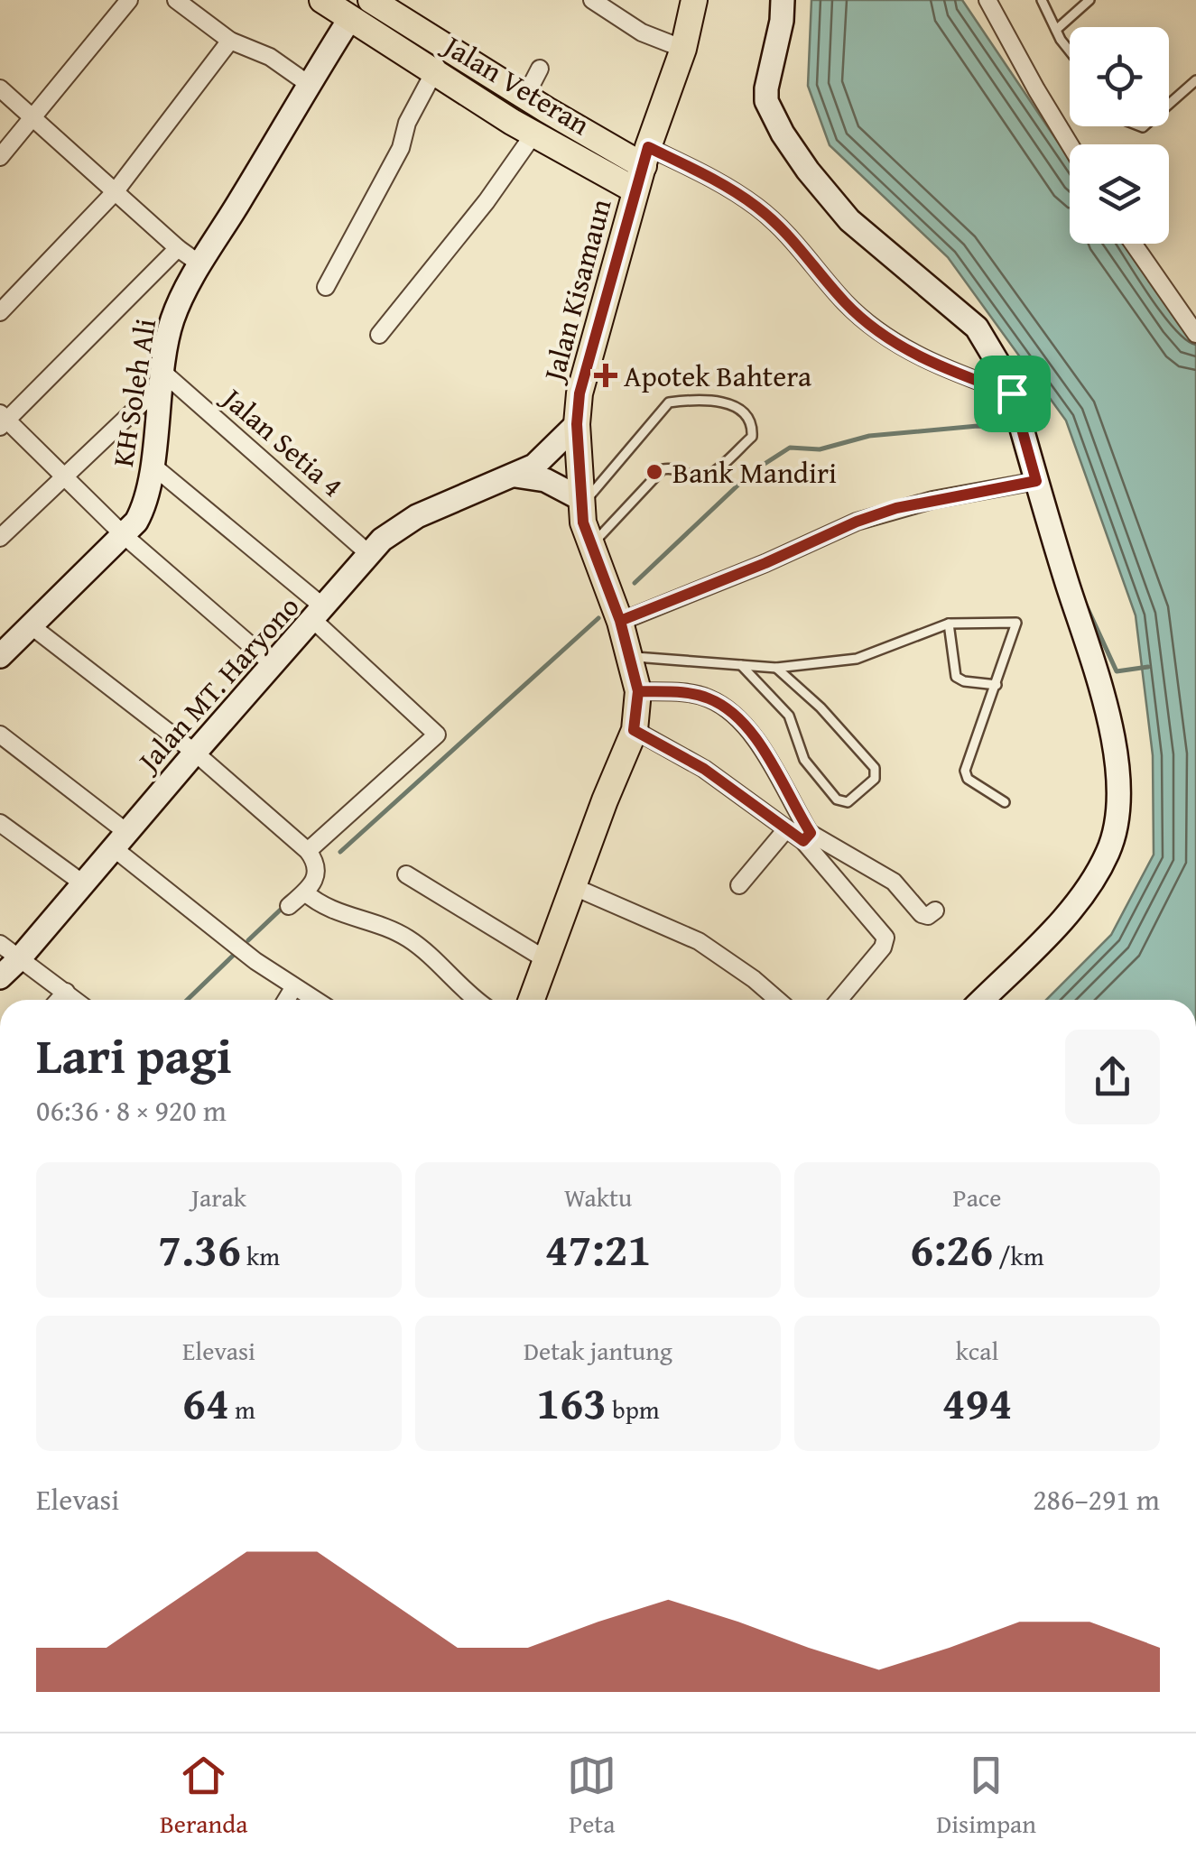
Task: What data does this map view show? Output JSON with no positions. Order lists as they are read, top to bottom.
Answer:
{
  "streets": {
    "main road": ["Jalan Veteran", "Jalan Kisamaun"],
    "street": ["KH Soleh Ali", "Jalan Setia 4", "Jalan MT. Haryono"]
  },
  "crossings": [
    ["Jalan Veteran", "Jalan Kisamaun"],
    ["Jalan Veteran", "KH Soleh Ali"],
    ["Jalan Kisamaun", "Jalan MT. Haryono"],
    ["KH Soleh Ali", "Jalan Setia 4"],
    ["Jalan Setia 4", "Jalan MT. Haryono"]
  ],
  "places": {
    "health": ["Apotek Bahtera"],
    "other": ["Bank Mandiri"]
  },
  "page": {
    "heading": ["Lari pagi", "06:36 · 8 × 920 m"],
    "stats": [
      ["Jarak", "7.36 km"],
      ["Waktu", "47:21"],
      ["Pace", "6:26 /km"],
      ["Elevasi", "64 m"],
      ["Detak jantung", "163 bpm"],
      ["kcal", "494"]
    ],
    "chart": ["Elevasi", "286–291 m"],
    "tabs": ["Beranda", "Peta", "Disimpan"]
  }
}
